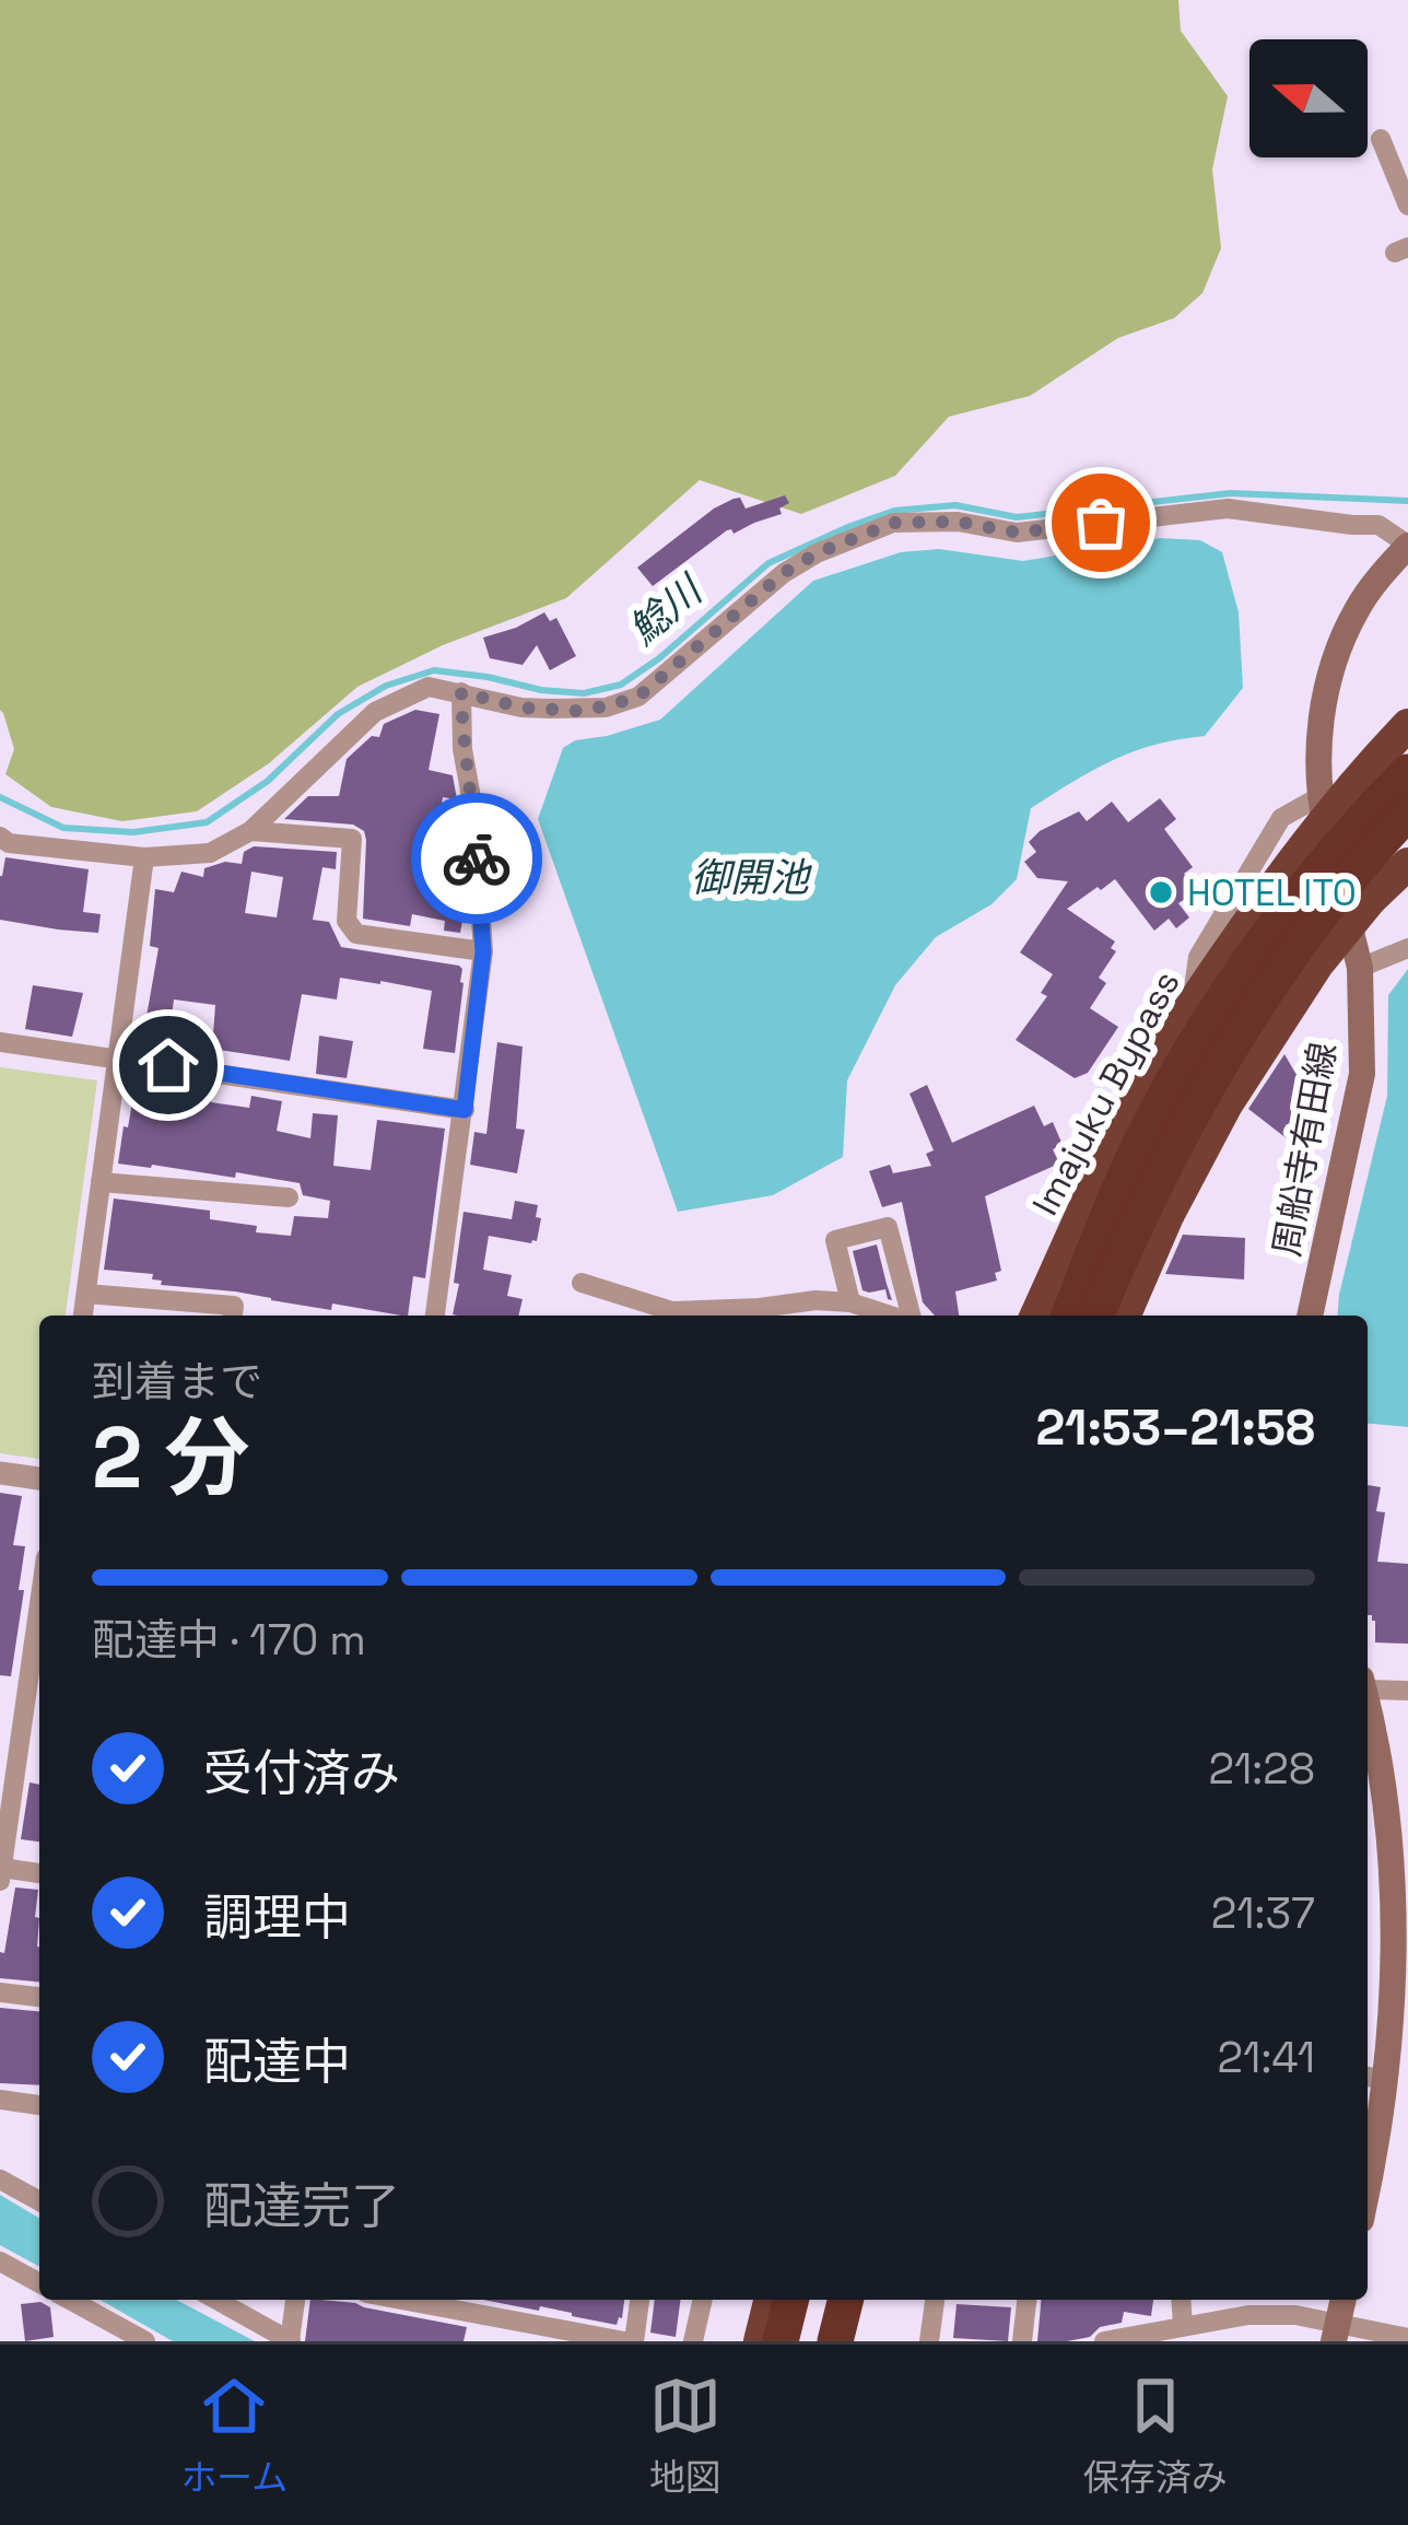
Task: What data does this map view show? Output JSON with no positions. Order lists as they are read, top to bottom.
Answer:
{
  "streets": {
    "highway": ["Imajuku Bypass"],
    "main road": ["周船寺有田線"]
  },
  "water": ["鯰川", "御開池"],
  "places": ["HOTEL ITO"],
  "north": "left",
  "page": {
    "heading": ["2 分", "到着まで", "21:53–21:58"],
    "bar": "配達中 · 170 m",
    "list": [
      ["受付済み", "21:28"],
      ["調理中", "21:37"],
      ["配達中", "21:41"],
      "配達完了"
    ],
    "tabs": ["ホーム", "地図", "保存済み"]
  }
}
